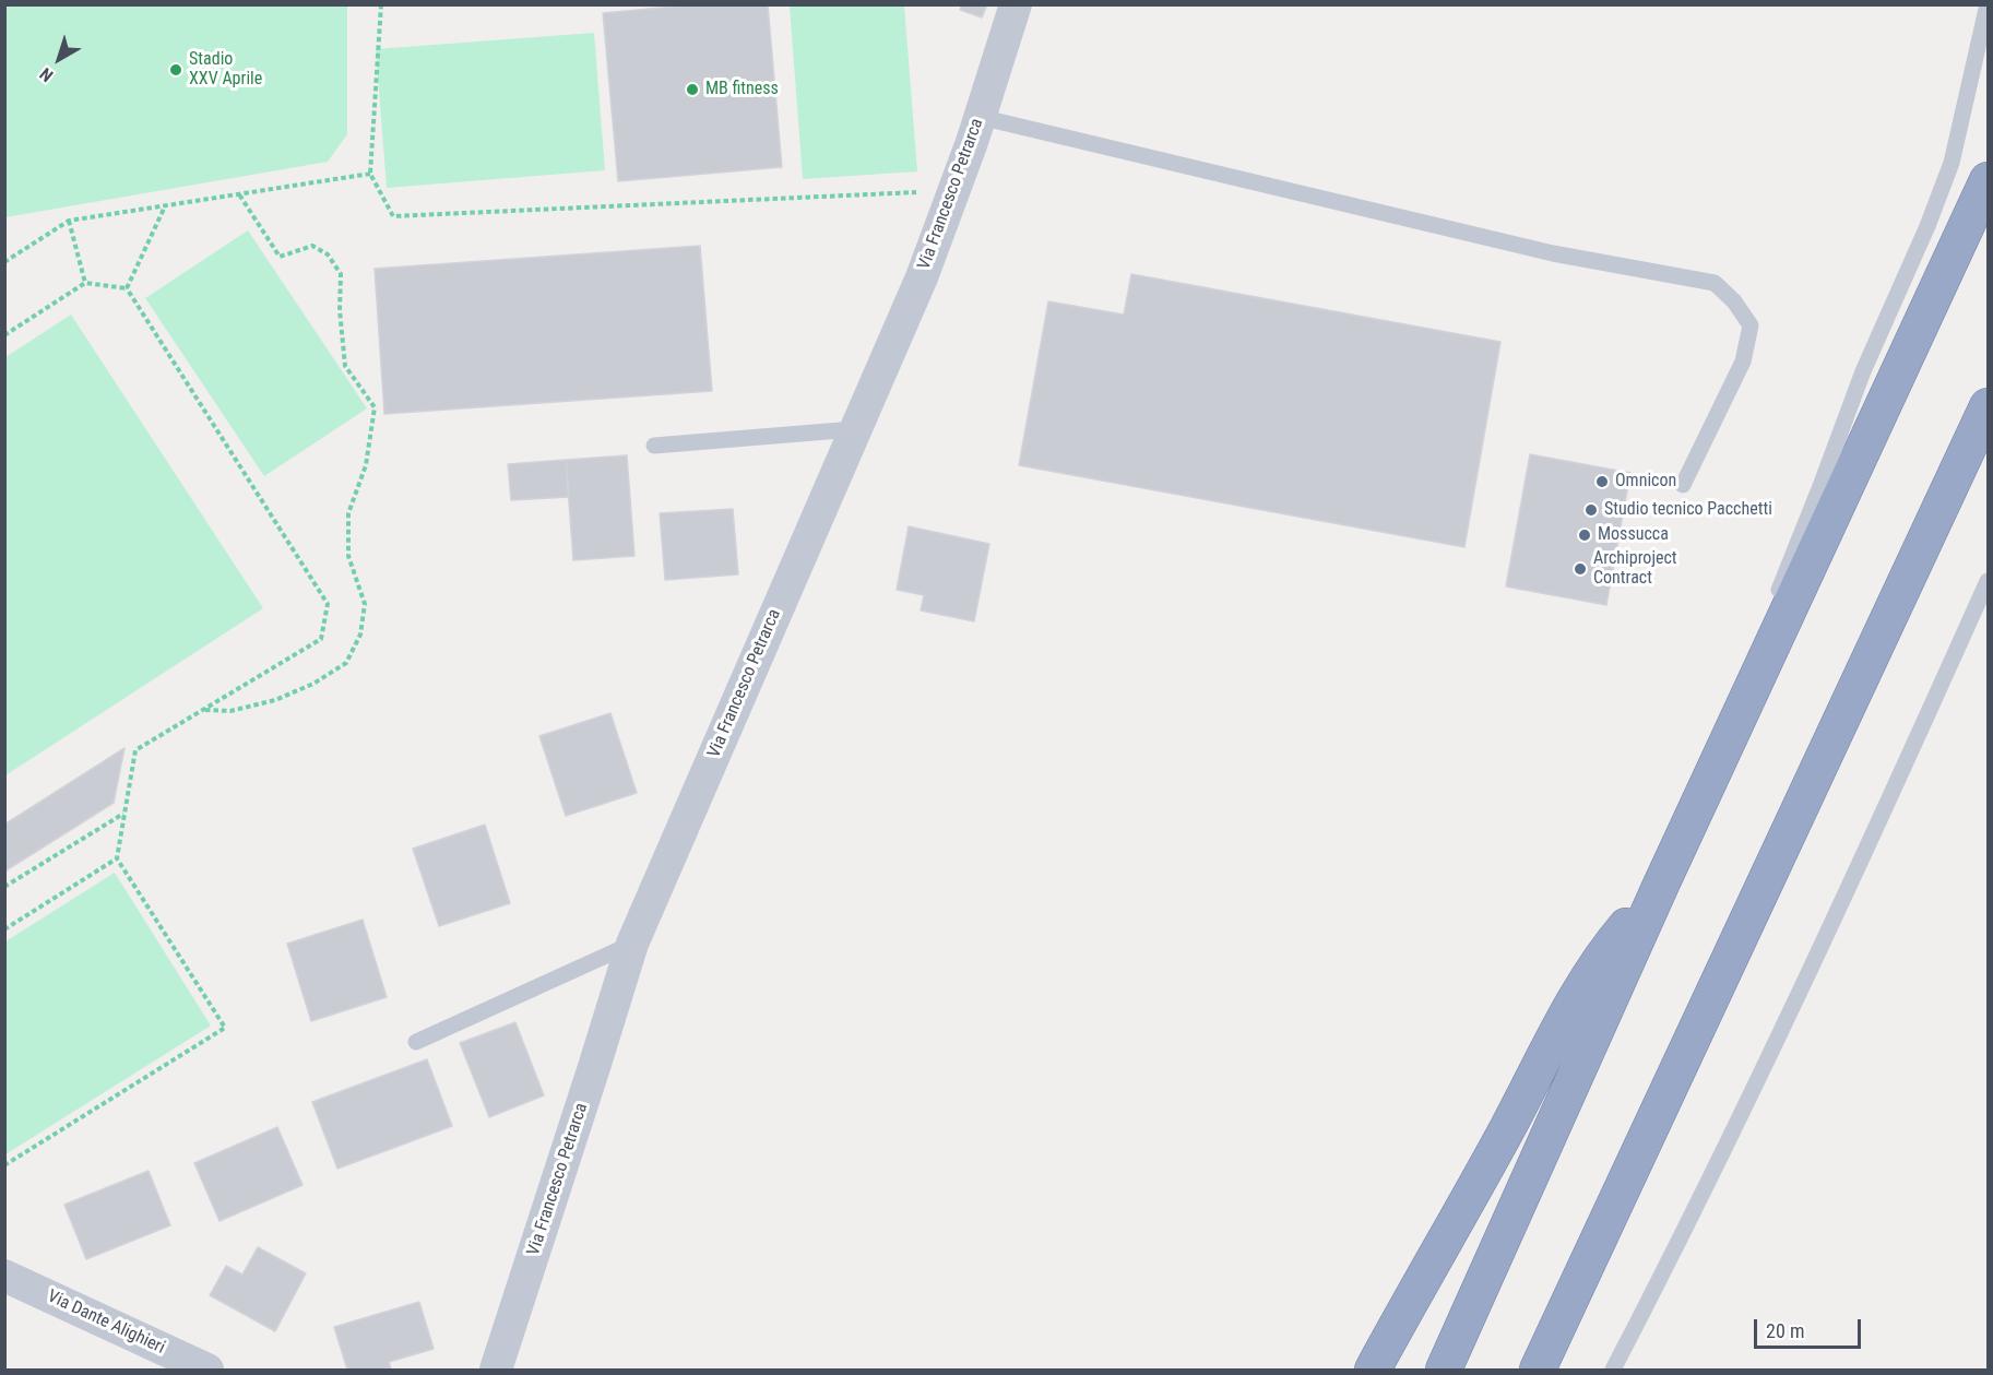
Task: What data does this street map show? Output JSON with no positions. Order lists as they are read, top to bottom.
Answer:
{
  "streets": {
    "street": ["Via Francesco Petrarca", "Via Dante Alighieri"]
  },
  "places": [
    "Stadio XXV Aprile",
    "MB fitness",
    "Omnicon",
    "Studio tecnico Pacchetti",
    "Mossucca",
    "Archiproject Contract"
  ],
  "scale_bar": "20 m",
  "north": "bottom left"
}
